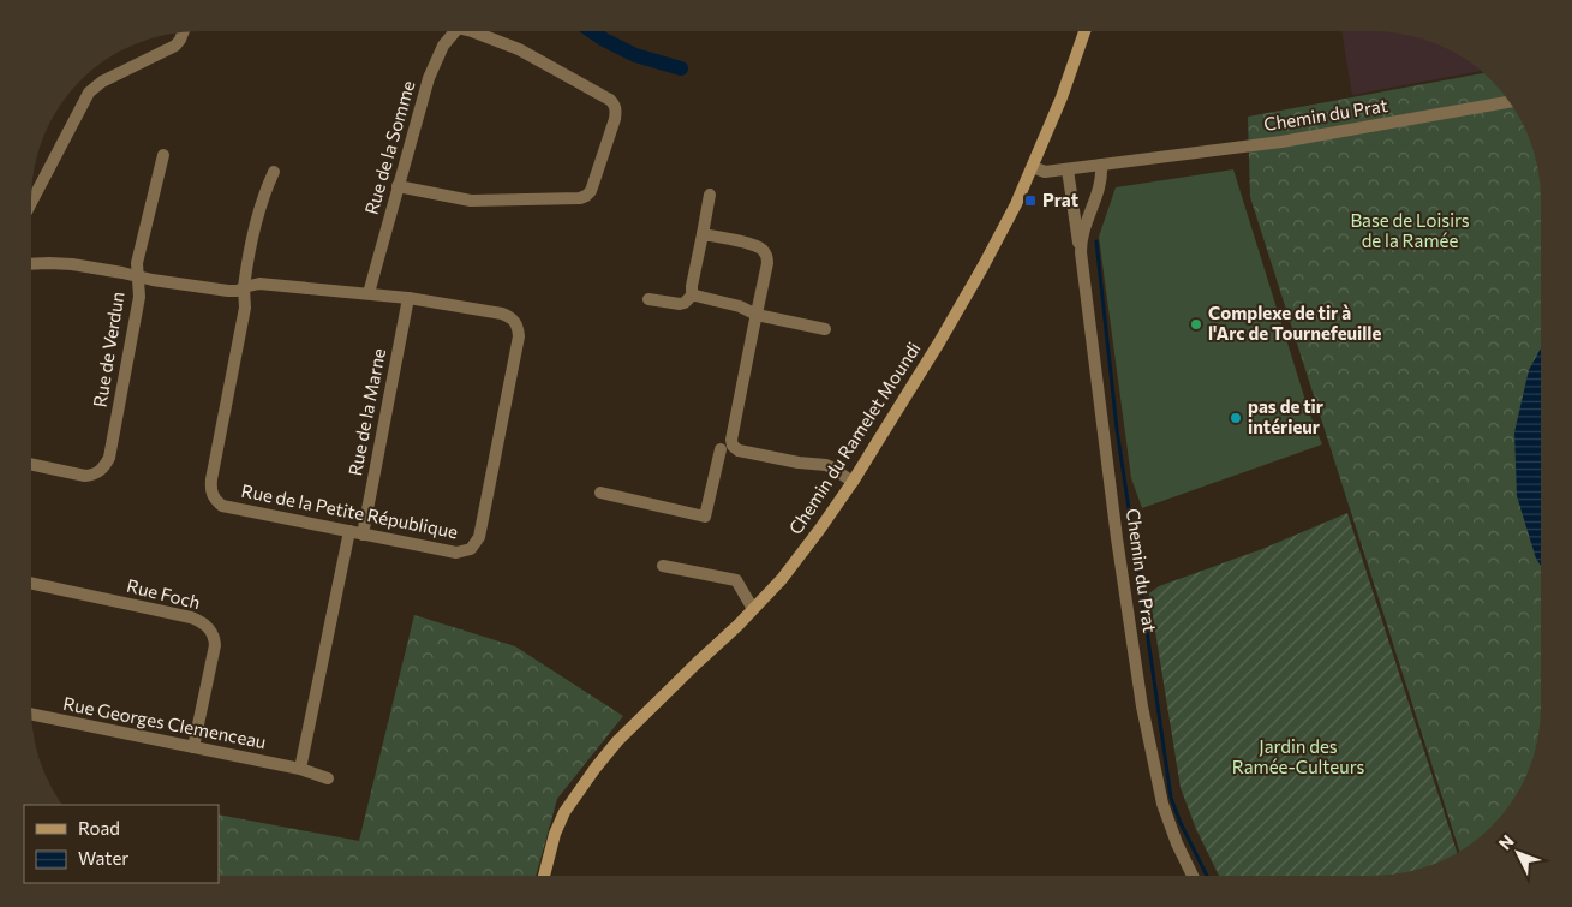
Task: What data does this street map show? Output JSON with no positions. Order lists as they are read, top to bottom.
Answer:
{
  "streets": {
    "main road": ["Chemin du Ramelet Moundi"],
    "street": [
      "Chemin du Prat",
      "Rue de la Somme",
      "Rue de Verdun",
      "Rue de la Marne",
      "Rue de la Petite République",
      "Rue Foch",
      "Rue Georges Clemenceau"
    ]
  },
  "crossings": [
    ["Chemin du Prat", "Chemin du Ramelet Moundi"],
    ["Rue de la Somme", "Rue de la Petite République"],
    ["Rue de Verdun", "Rue de la Petite République"],
    ["Rue de la Marne", "Rue de la Petite République"],
    ["Rue Foch", "Rue Georges Clemenceau"]
  ],
  "parks": ["Base de Loisirs de la Ramée", "Jardin des Ramée-Culteurs"],
  "places": {
    "transit": ["Prat"],
    "other": ["Complexe de tir à l'Arc de Tournefeuille", "pas de tir intérieur"]
  },
  "legend": ["Road", "Water"],
  "north": "top left"
}
